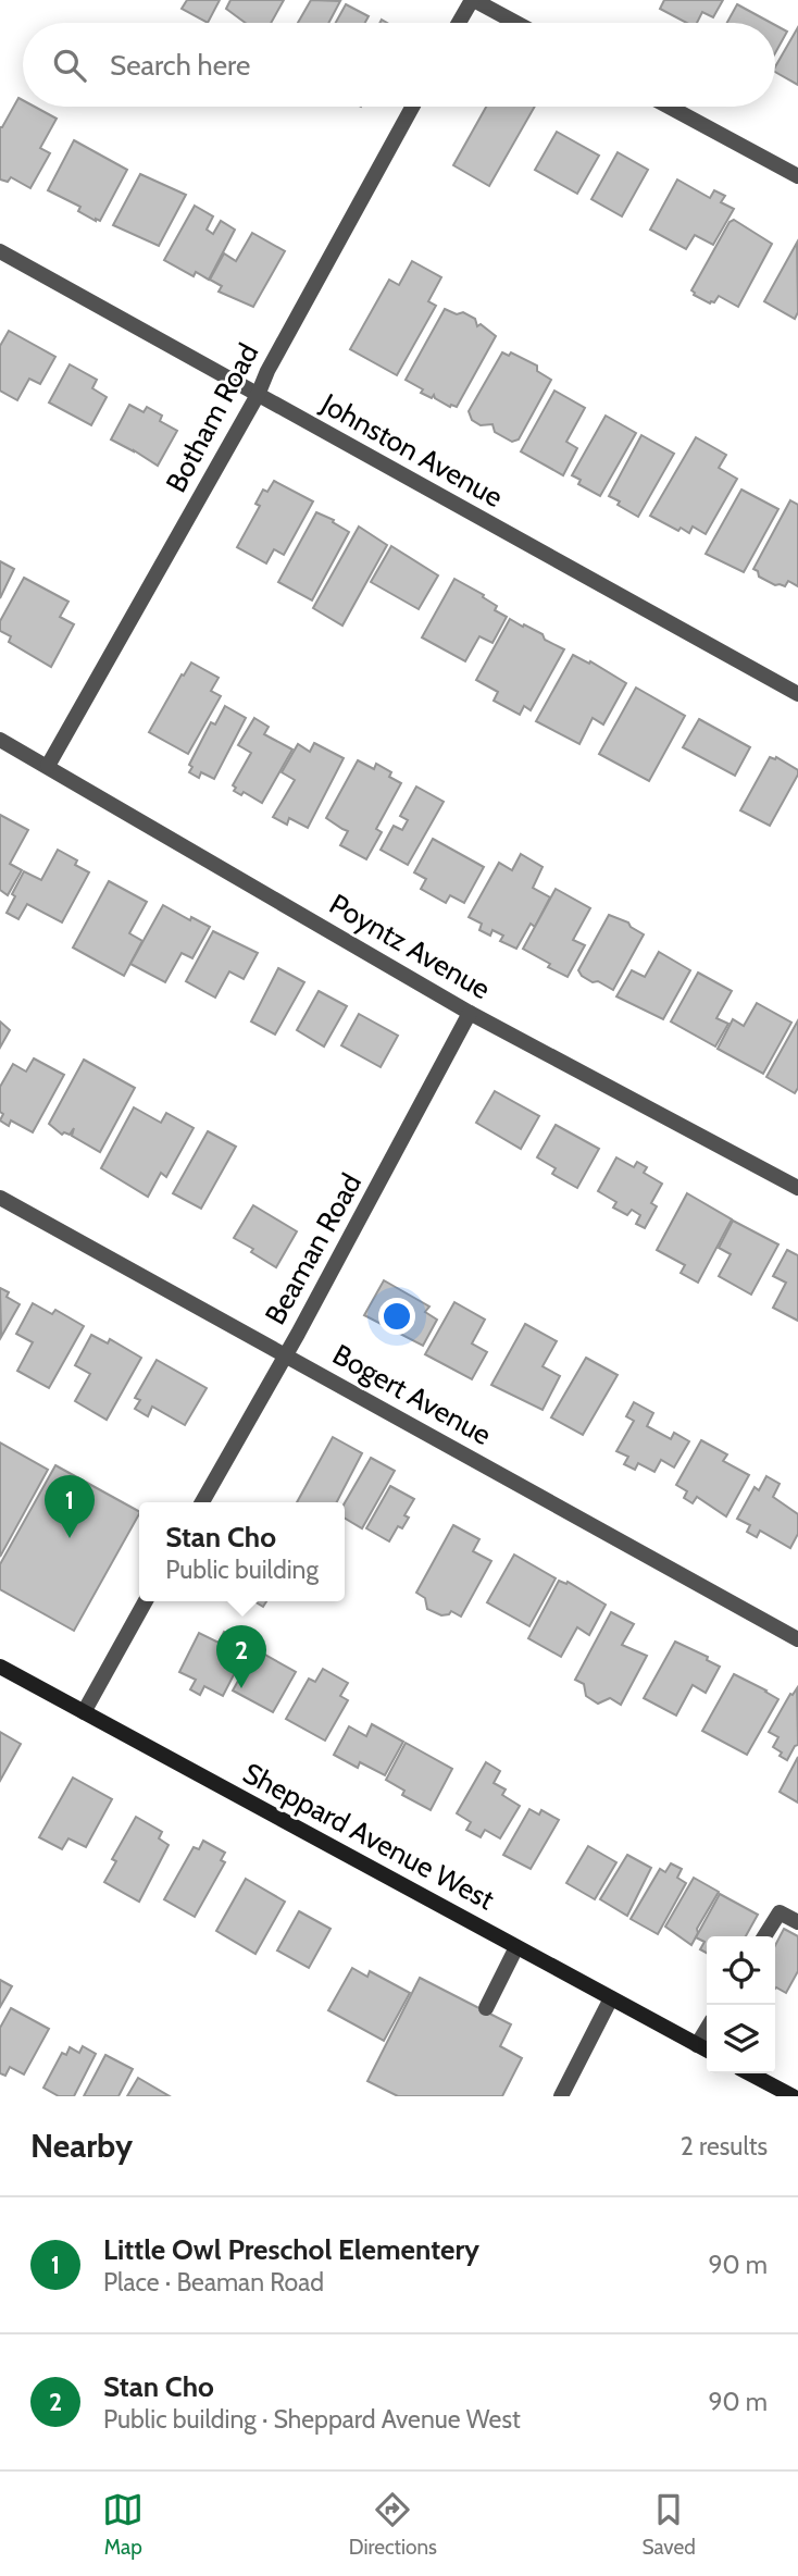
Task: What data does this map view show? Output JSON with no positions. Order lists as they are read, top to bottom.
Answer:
{
  "streets": {
    "main road": ["Sheppard Avenue West"],
    "street": [
      "Botham Road",
      "Johnston Avenue",
      "Poyntz Avenue",
      "Beaman Road",
      "Bogert Avenue"
    ]
  },
  "crossings": [
    ["Botham Road", "Johnston Avenue"],
    ["Botham Road", "Poyntz Avenue"],
    ["Poyntz Avenue", "Beaman Road"],
    ["Beaman Road", "Bogert Avenue"]
  ],
  "page": {
    "search": "Search here",
    "pins": ["1", "2"],
    "popup": ["Stan Cho", "Public building"],
    "heading": ["Nearby", "2 results"],
    "list": [
      {
        "mark": "1",
        "name": "Little Owl Preschol Elementery",
        "note": "Place · Beaman Road",
        "value": "90 m"
      },
      {
        "mark": "2",
        "name": "Stan Cho",
        "note": "Public building · Sheppard Avenue West",
        "value": "90 m"
      }
    ],
    "nav": ["Map", "Directions", "Saved"]
  }
}
